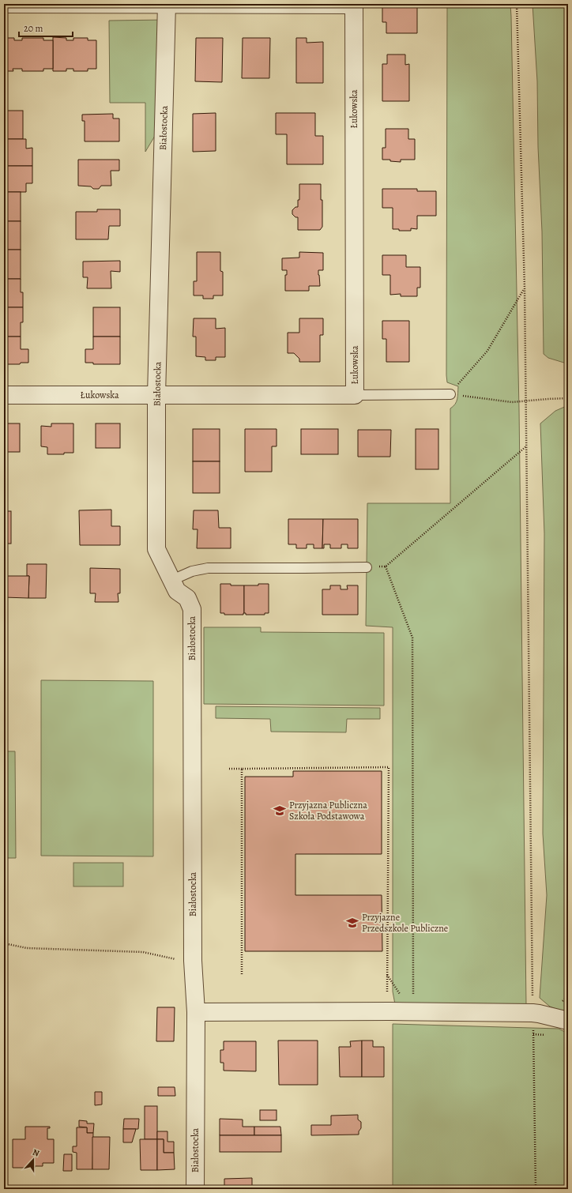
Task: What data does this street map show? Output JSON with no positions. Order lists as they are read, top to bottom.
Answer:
{
  "streets": {
    "street": ["Łukowska", "Białostocka"]
  },
  "crossings": [
    ["Łukowska", "Białostocka"]
  ],
  "places": {
    "school or university": ["Przyjazna Publiczna Szkoła Podstawowa", "Przyjazne Przedszkole Publiczne"]
  },
  "scale_bar": "20 m",
  "north": "top"
}
